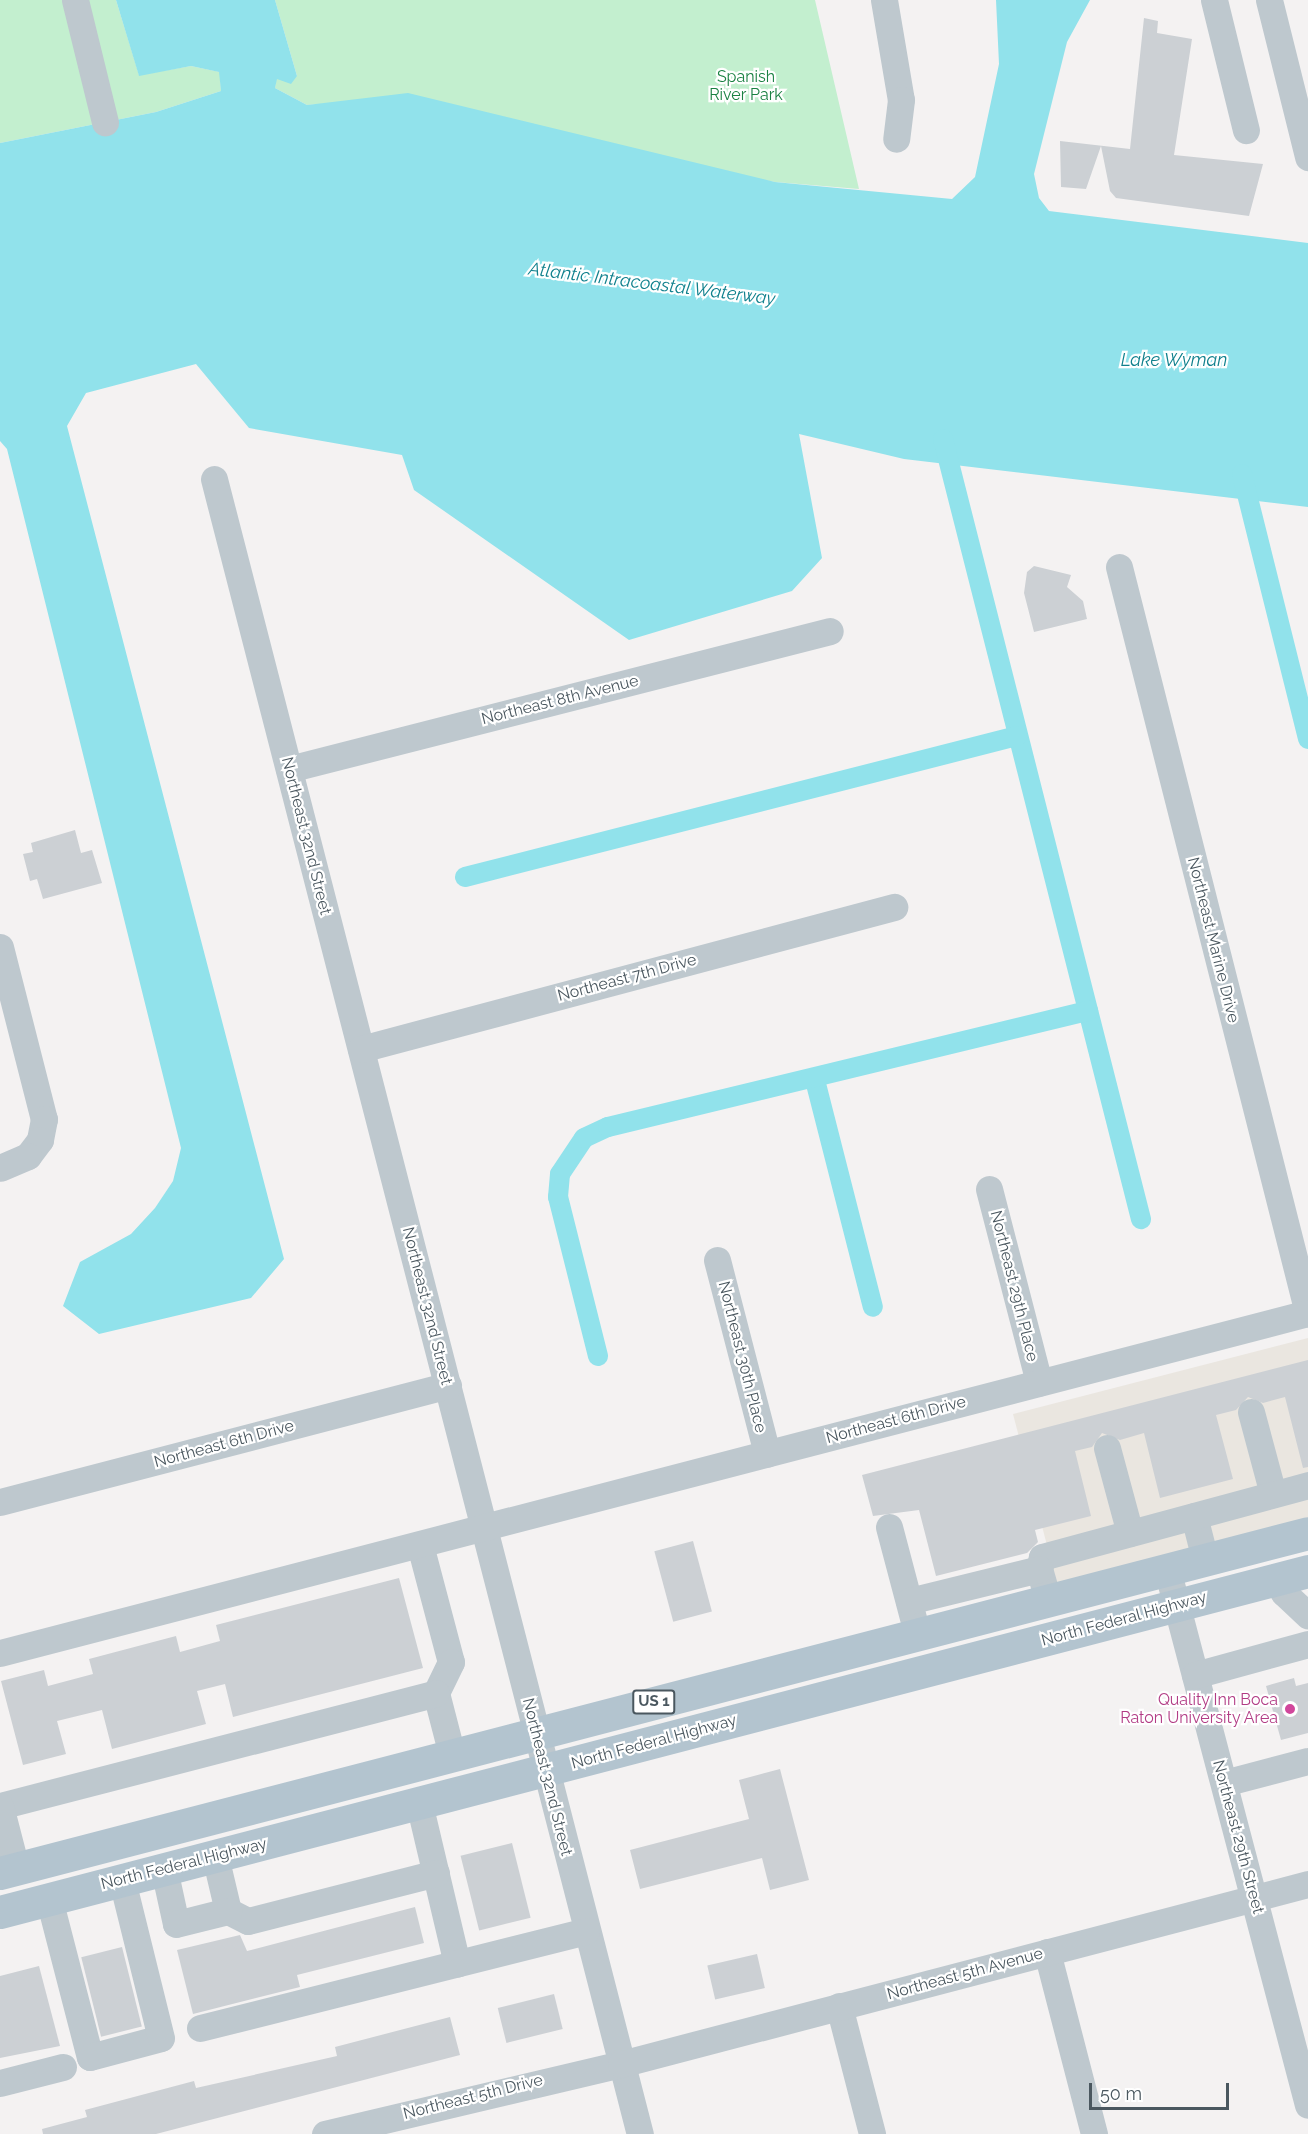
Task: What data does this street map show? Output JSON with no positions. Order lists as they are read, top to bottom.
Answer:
{
  "streets": {
    "main road": ["North Federal Highway", "US 1"],
    "street": [
      "Northeast 8th Avenue",
      "Northeast 32nd Street",
      "Northeast Marine Drive",
      "Northeast 7th Drive",
      "Northeast 29th Place",
      "Northeast 30th Place",
      "Northeast 6th Drive",
      "Northeast 29th Street",
      "Northeast 5th Avenue",
      "Northeast 5th Drive"
    ]
  },
  "crossings": [
    ["Northeast 8th Avenue", "Northeast 32nd Street"],
    ["Northeast 32nd Street", "Northeast 7th Drive"],
    ["Northeast 32nd Street", "Northeast 6th Drive"],
    ["Northeast 32nd Street", "North Federal Highway"],
    ["Northeast 32nd Street", "US 1"],
    ["Northeast 32nd Street", "Northeast 5th Avenue"],
    ["Northeast 32nd Street", "Northeast 5th Drive"],
    ["Northeast Marine Drive", "Northeast 6th Drive"],
    ["Northeast 29th Place", "Northeast 6th Drive"],
    ["Northeast 30th Place", "Northeast 6th Drive"],
    ["North Federal Highway", "Northeast 29th Street"],
    ["US 1", "Northeast 29th Street"],
    ["Northeast 29th Street", "Northeast 5th Avenue"],
    ["Northeast 5th Avenue", "Northeast 5th Drive"]
  ],
  "water": ["Atlantic Intracoastal Waterway", "Lake Wyman"],
  "parks": ["Spanish River Park"],
  "places": ["Quality Inn Boca Raton University Area"],
  "scale_bar": "50 m"
}
